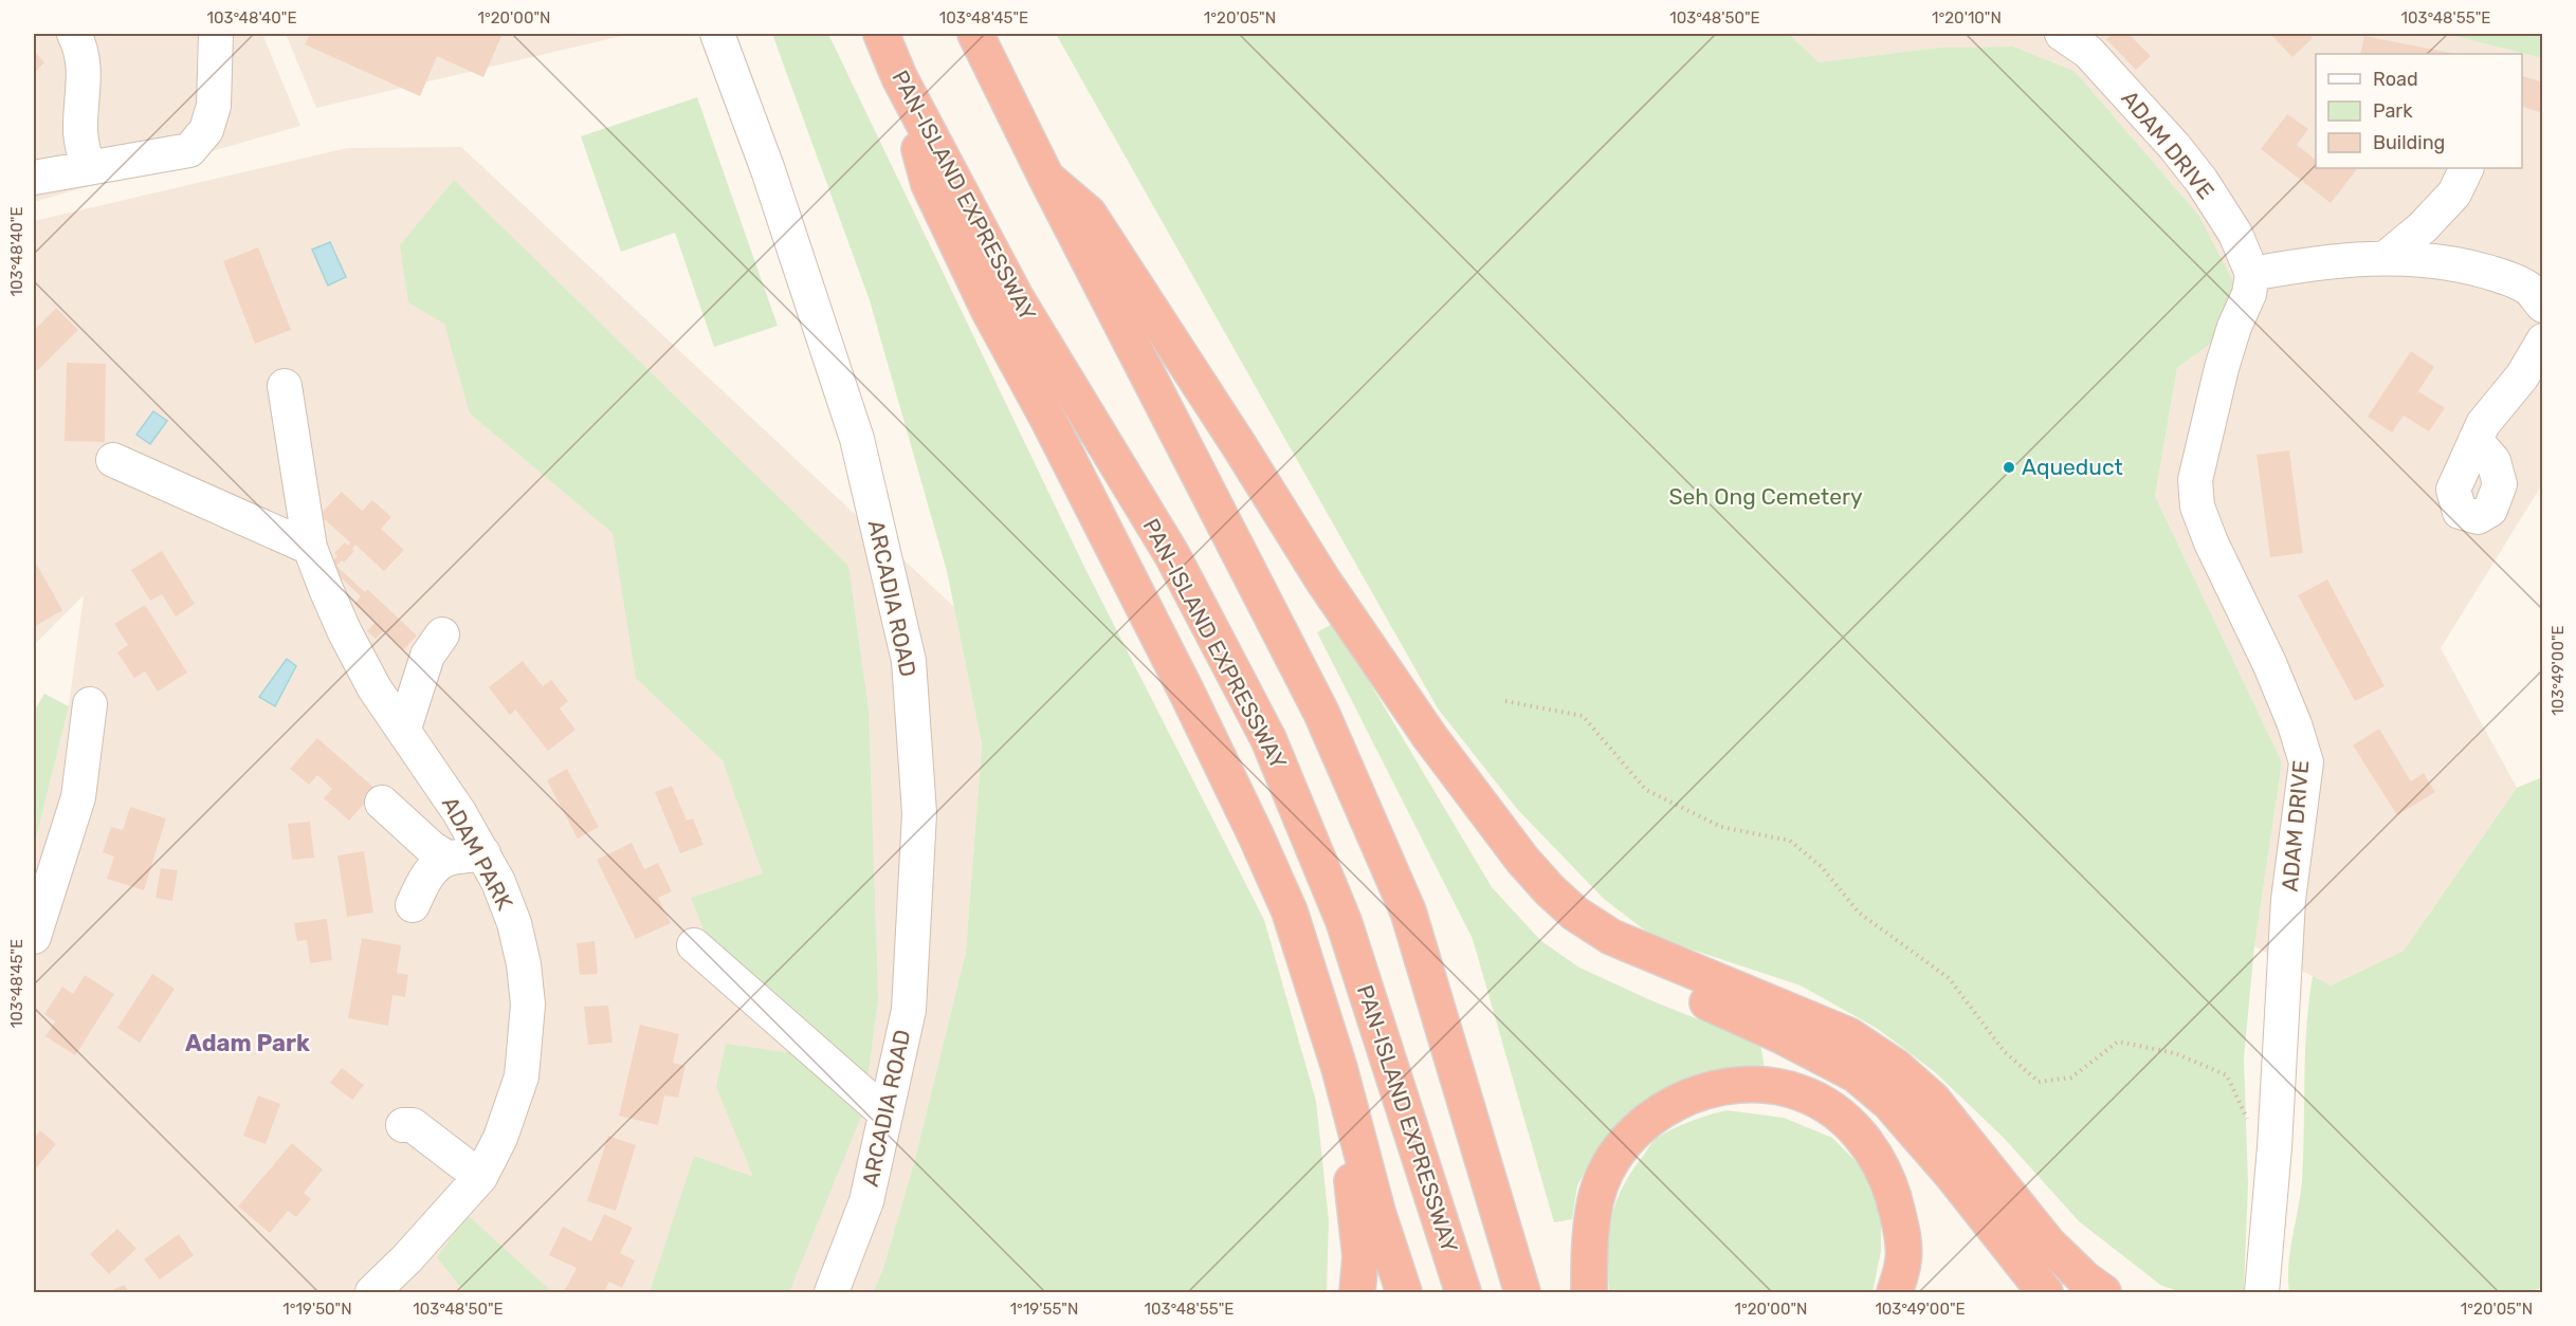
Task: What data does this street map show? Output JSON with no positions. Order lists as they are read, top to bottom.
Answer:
{
  "streets": {
    "highway": ["PAN-ISLAND EXPRESSWAY"],
    "street": ["ADAM DRIVE", "ARCADIA ROAD", "ADAM PARK"]
  },
  "districts": ["Adam Park"],
  "parks": ["Seh Ong Cemetery"],
  "places": ["Aqueduct"],
  "legend": ["Road", "Park", "Building"],
  "coordinates": [
    "103°48'40\"E",
    "1°20'00\"N",
    "103°48'45\"E",
    "1°20'05\"N",
    "103°48'50\"E",
    "1°20'10\"N",
    "103°48'55\"E",
    "103°49'00\"E",
    "1°19'50\"N",
    "1°19'55\"N"
  ]
}
